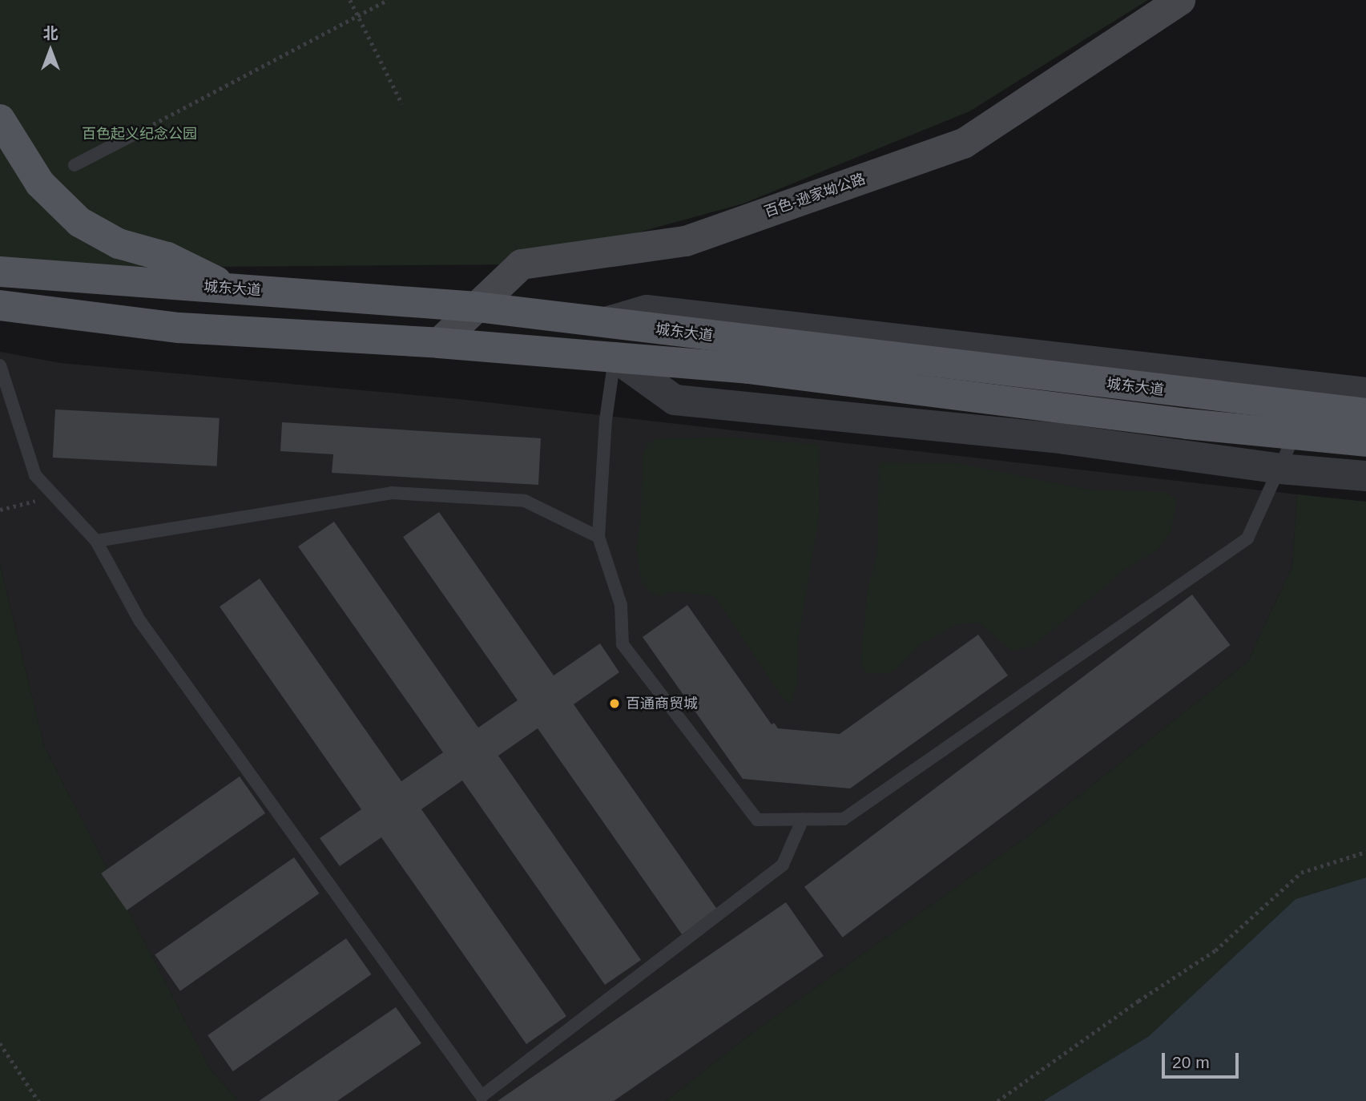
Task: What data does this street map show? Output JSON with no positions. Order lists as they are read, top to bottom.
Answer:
{
  "streets": {
    "main road": ["百色-逊家坳公路", "城东大道"]
  },
  "crossings": [
    ["百色-逊家坳公路", "城东大道"]
  ],
  "parks": ["百色起义纪念公园"],
  "places": ["百通商贸城"],
  "scale_bar": "20 m",
  "north": "top"
}
